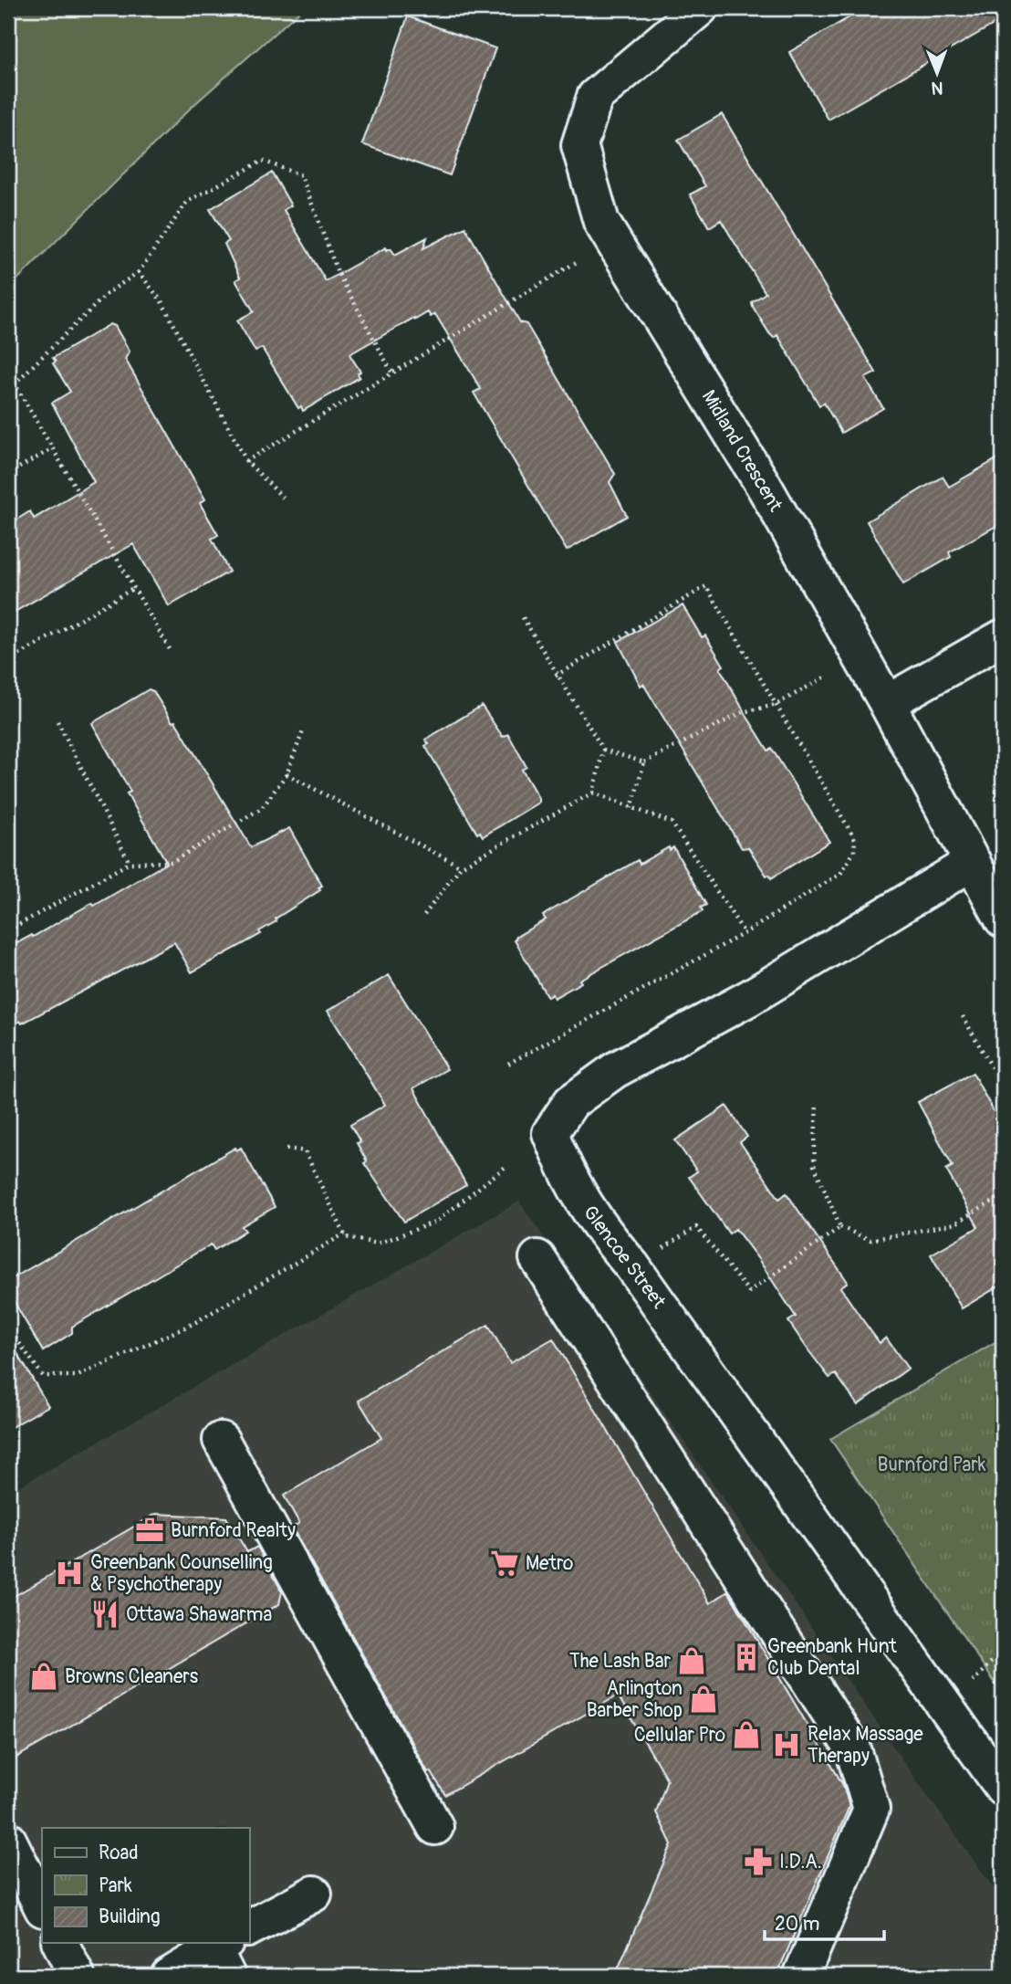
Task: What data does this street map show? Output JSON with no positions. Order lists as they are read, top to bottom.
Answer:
{
  "streets": {
    "street": ["Midland Crescent", "Glencoe Street"]
  },
  "crossings": [
    ["Midland Crescent", "Glencoe Street"]
  ],
  "parks": ["Burnford Park"],
  "places": {
    "office": ["Burnford Realty"],
    "supermarket": ["Metro"],
    "hospital": ["Greenbank Counselling & Psychotherapy", "Relax Massage Therapy"],
    "restaurant": ["Ottawa Shawarma"],
    "building": ["Greenbank Hunt Club Dental"],
    "shop": [
      "The Lash Bar",
      "Browns Cleaners",
      "Arlington Barber Shop",
      "Cellular Pro"
    ],
    "pharmacy": ["I.D.A."]
  },
  "legend": ["Road", "Park", "Building"],
  "scale_bar": "20 m",
  "north": "bottom"
}
